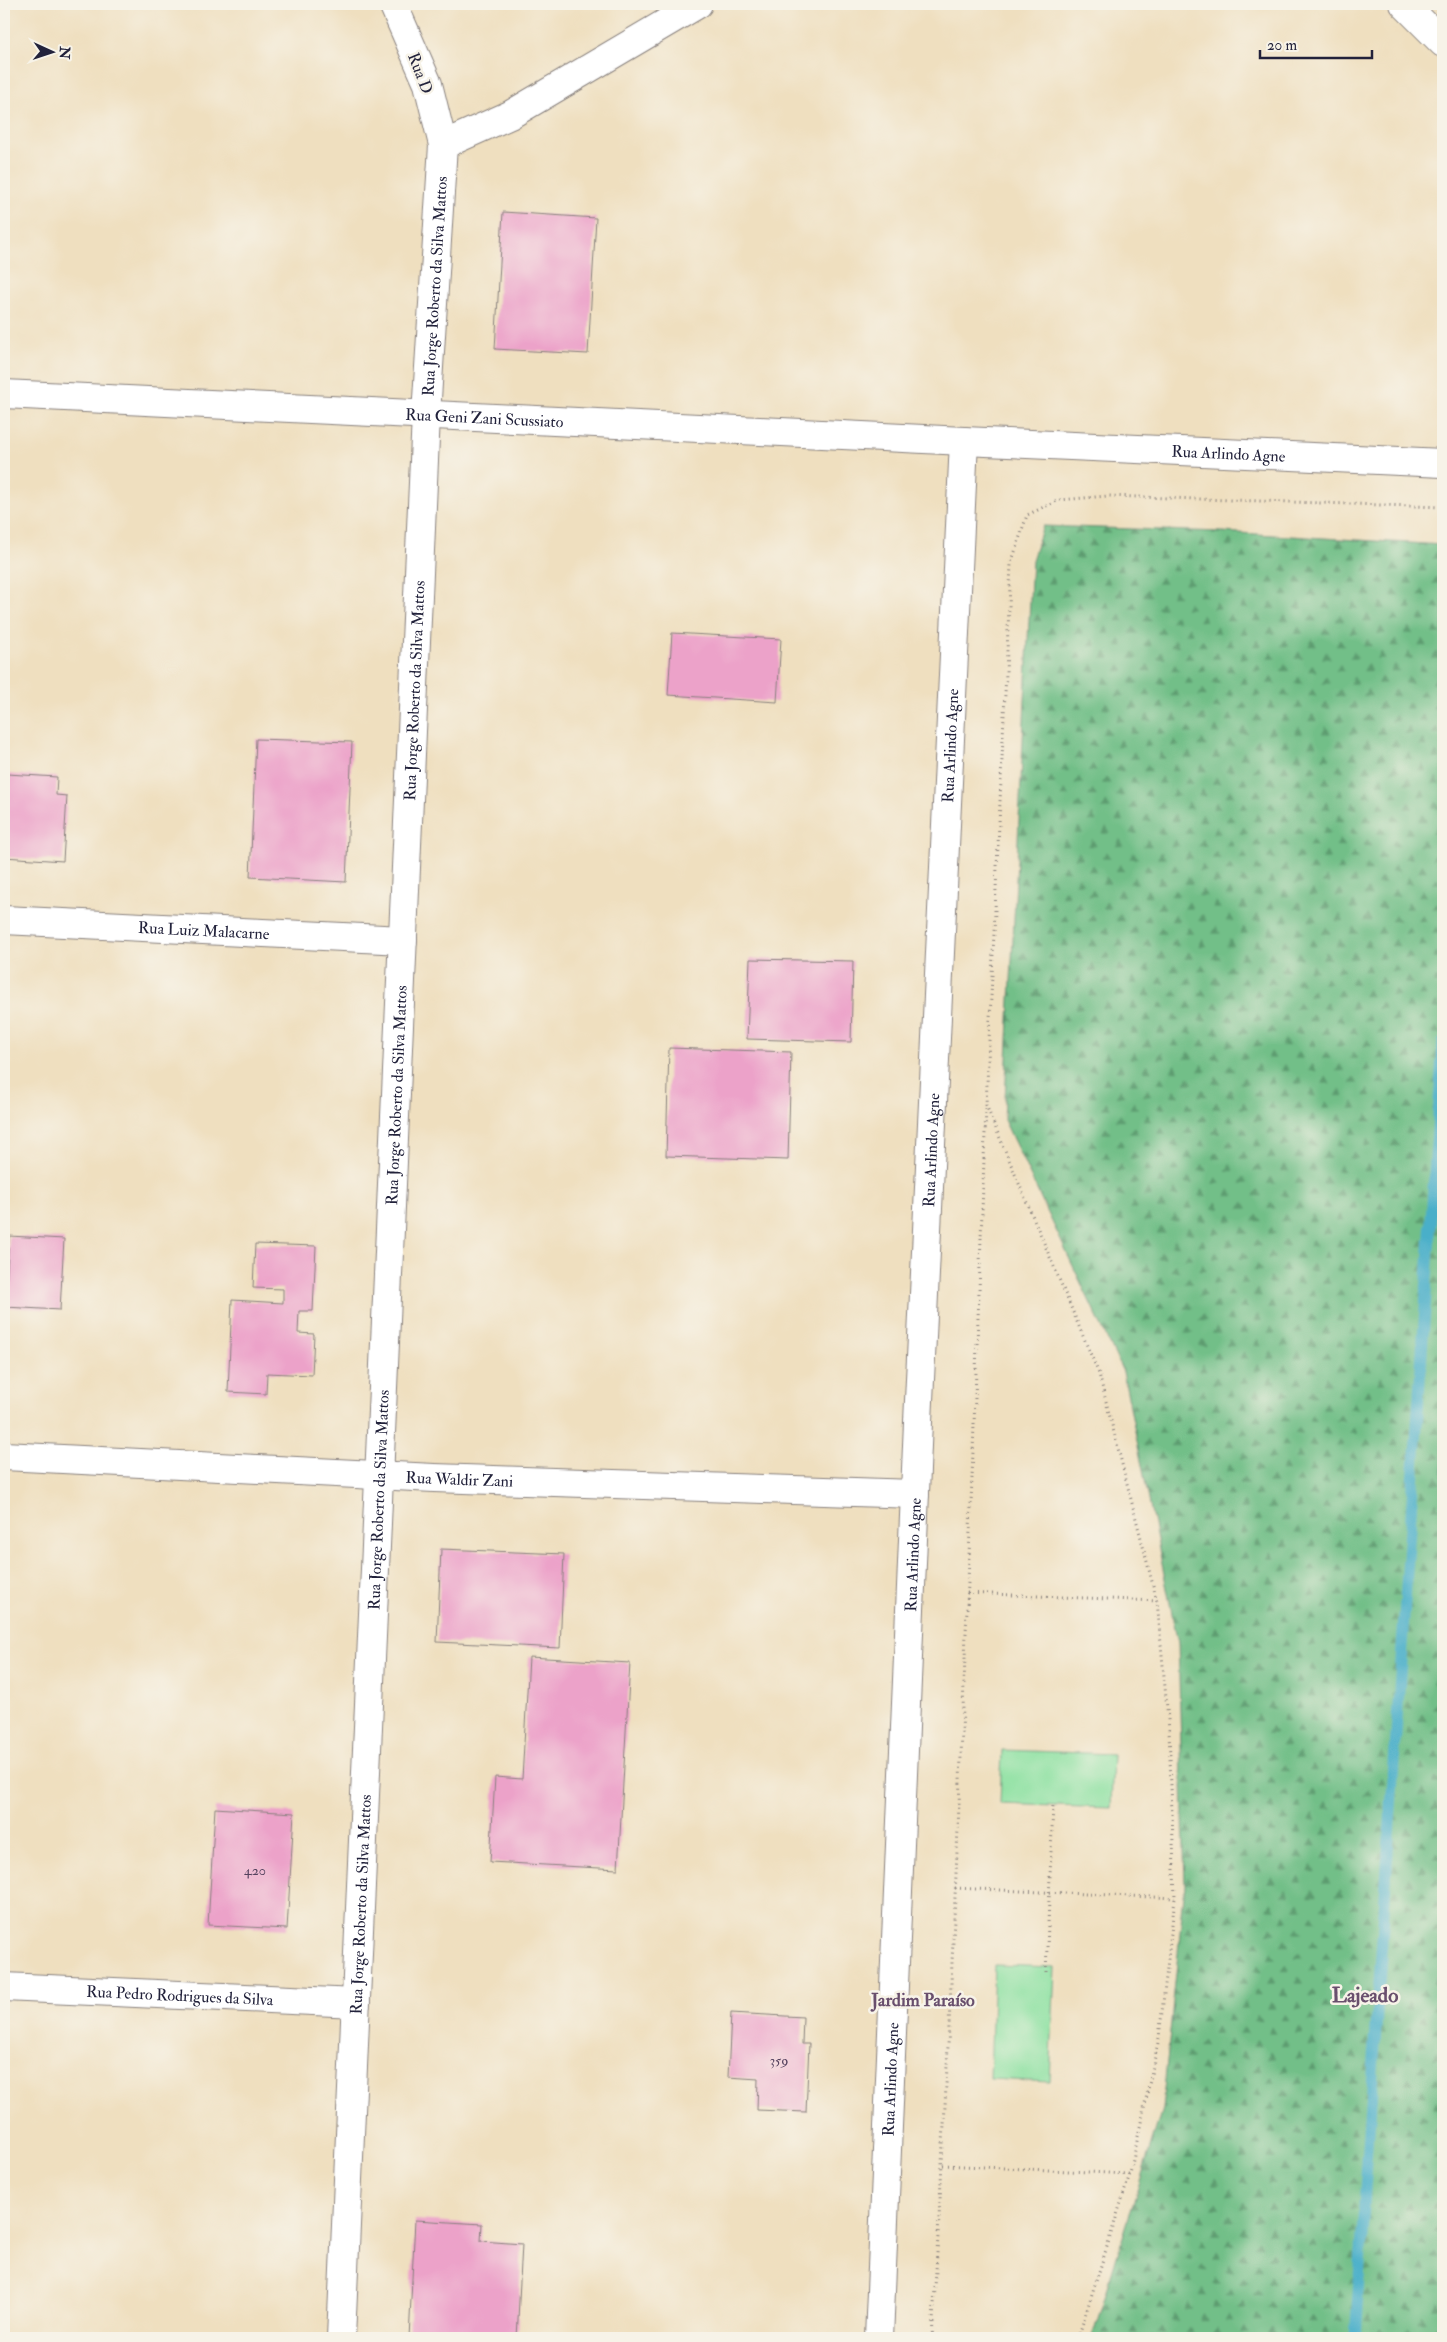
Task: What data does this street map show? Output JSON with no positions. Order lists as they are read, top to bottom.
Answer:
{
  "streets": {
    "street": [
      "Rua D",
      "Rua Jorge Roberto da Silva Mattos",
      "Rua Geni Zani Scussiato",
      "Rua Arlindo Agne",
      "Rua Luiz Malacarne",
      "Rua Waldir Zani",
      "Rua Pedro Rodrigues da Silva"
    ]
  },
  "crossings": [
    ["Rua D", "Rua Jorge Roberto da Silva Mattos"],
    ["Rua Jorge Roberto da Silva Mattos", "Rua Geni Zani Scussiato"],
    ["Rua Jorge Roberto da Silva Mattos", "Rua Luiz Malacarne"],
    ["Rua Jorge Roberto da Silva Mattos", "Rua Waldir Zani"],
    ["Rua Jorge Roberto da Silva Mattos", "Rua Pedro Rodrigues da Silva"],
    ["Rua Geni Zani Scussiato", "Rua Arlindo Agne"],
    ["Rua Arlindo Agne", "Rua Waldir Zani"]
  ],
  "districts": ["Lajeado", "Jardim Paraíso"],
  "house_numbers": ["420", "359"],
  "scale_bar": "20 m",
  "north": "right"
}
